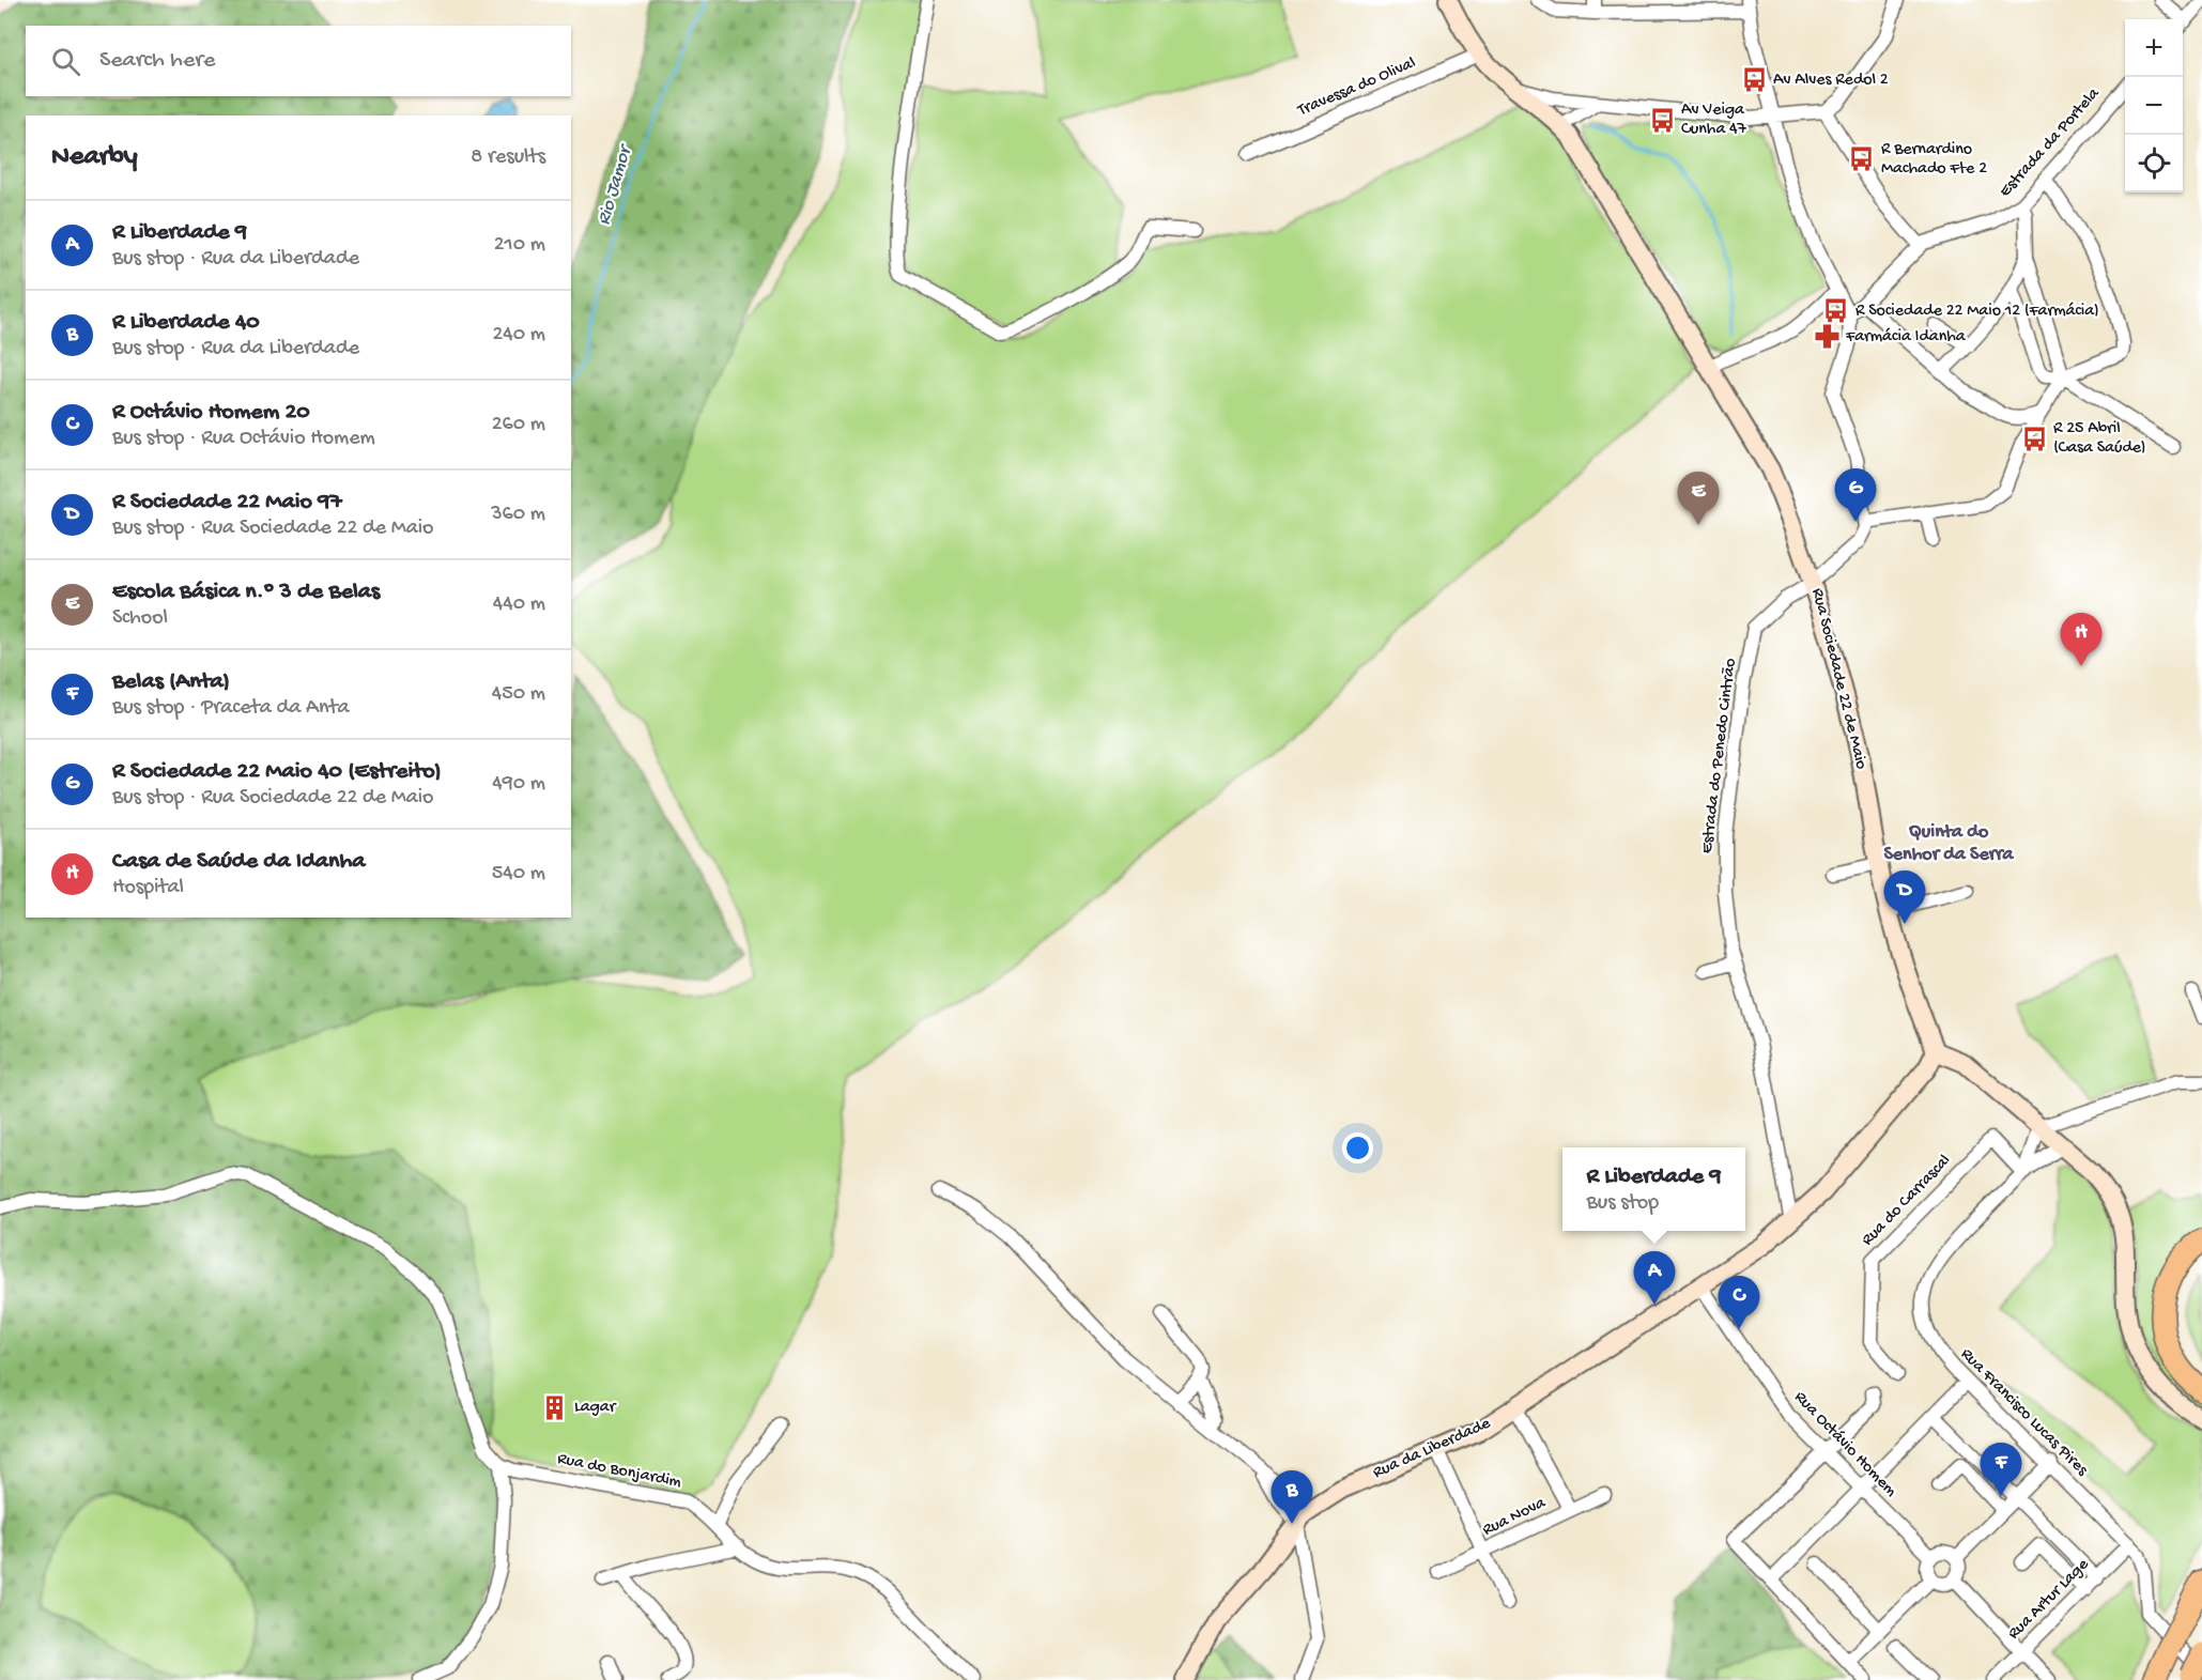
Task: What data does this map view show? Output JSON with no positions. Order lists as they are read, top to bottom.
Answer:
{
  "streets": {
    "street": [
      "Travessa do Olival",
      "Estrada da Portela",
      "Rua Sociedade 22 de Maio",
      "Estrada do Penedo Cintrão",
      "Rua do Carrascal",
      "Rua Francisco Lucas Pires",
      "Rua Octávio Homem",
      "Rua da Liberdade",
      "Rua do Bonjardim",
      "Rua Nova",
      "Rua Artur Lage"
    ]
  },
  "crossings": [
    ["Rua Sociedade 22 de Maio", "Estrada do Penedo Cintrão"],
    ["Estrada do Penedo Cintrão", "Rua da Liberdade"],
    ["Rua do Carrascal", "Rua Francisco Lucas Pires"],
    ["Rua Francisco Lucas Pires", "Rua Artur Lage"],
    ["Rua Octávio Homem", "Rua da Liberdade"]
  ],
  "districts": ["Quinta do Senhor da Serra"],
  "water": ["Rio Jamor"],
  "places": {
    "bus stop": [
      "Av Alves Redol 2",
      "Av Veiga Cunha 47",
      "R Bernardino Machado Fte 2",
      "R Sociedade 22 Maio 12 (Farmácia)",
      "R 25 Abril (Casa Saúde)"
    ],
    "pharmacy": ["Farmácia Idanha"],
    "building": ["Lagar"]
  },
  "page": {
    "map_buttons": ["+", "−"],
    "search": "Search here",
    "heading": ["Nearby", "8 results"],
    "list": [
      {
        "mark": "A",
        "name": "R Liberdade 9",
        "note": "Bus stop · Rua da Liberdade",
        "value": "210 m"
      },
      {
        "mark": "B",
        "name": "R Liberdade 40",
        "note": "Bus stop · Rua da Liberdade",
        "value": "240 m"
      },
      {
        "mark": "C",
        "name": "R Octávio Homem 20",
        "note": "Bus stop · Rua Octávio Homem",
        "value": "260 m"
      },
      {
        "mark": "D",
        "name": "R Sociedade 22 Maio 97",
        "note": "Bus stop · Rua Sociedade 22 de Maio",
        "value": "360 m"
      },
      {
        "mark": "E",
        "name": "Escola Básica n.º 3 de Belas",
        "note": "School",
        "value": "440 m"
      },
      {
        "mark": "F",
        "name": "Belas (Anta)",
        "note": "Bus stop · Praceta da Anta",
        "value": "450 m"
      },
      {
        "mark": "G",
        "name": "R Sociedade 22 Maio 40 (Estreito)",
        "note": "Bus stop · Rua Sociedade 22 de Maio",
        "value": "490 m"
      },
      {
        "mark": "H",
        "name": "Casa de Saúde da Idanha",
        "note": "Hospital",
        "value": "540 m"
      }
    ],
    "pins": [
      "G",
      "E",
      "H",
      "D",
      "A",
      "C",
      "F",
      "B"
    ],
    "popup": ["R Liberdade 9", "Bus stop"]
  }
}
